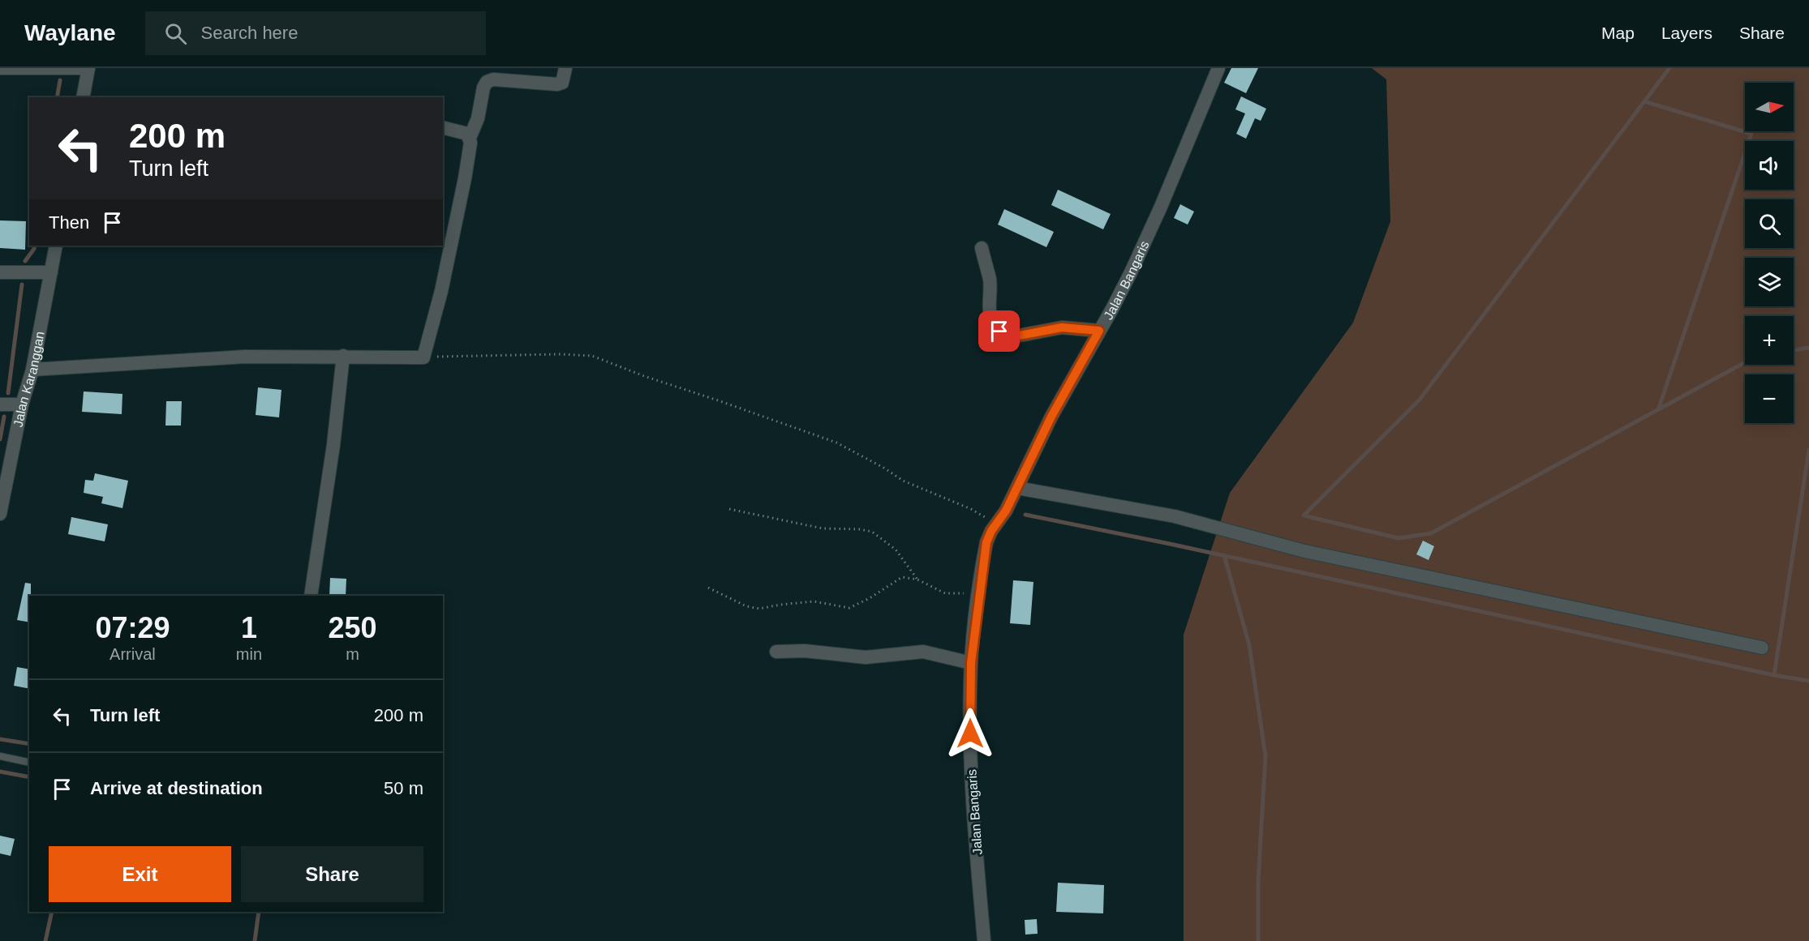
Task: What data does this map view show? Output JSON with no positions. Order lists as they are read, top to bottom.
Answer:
{
  "streets": {
    "street": ["Jalan Bangaris", "Jalan Karanggan"]
  },
  "north": "right",
  "page": {
    "header": "Waylane",
    "search": "Search here",
    "nav": ["Map", "Layers", "Share"],
    "map_buttons": ["+", "−"],
    "turn": ["200 m", "Turn left"],
    "then": "Then",
    "eta": [
      "07:29",
      "Arrival",
      "1",
      "min",
      "250",
      "m"
    ],
    "list": [
      {
        "name": "Turn left",
        "value": "200 m"
      },
      {
        "name": "Arrive at destination",
        "value": "50 m"
      }
    ],
    "buttons": ["Exit", "Share"]
  }
}
